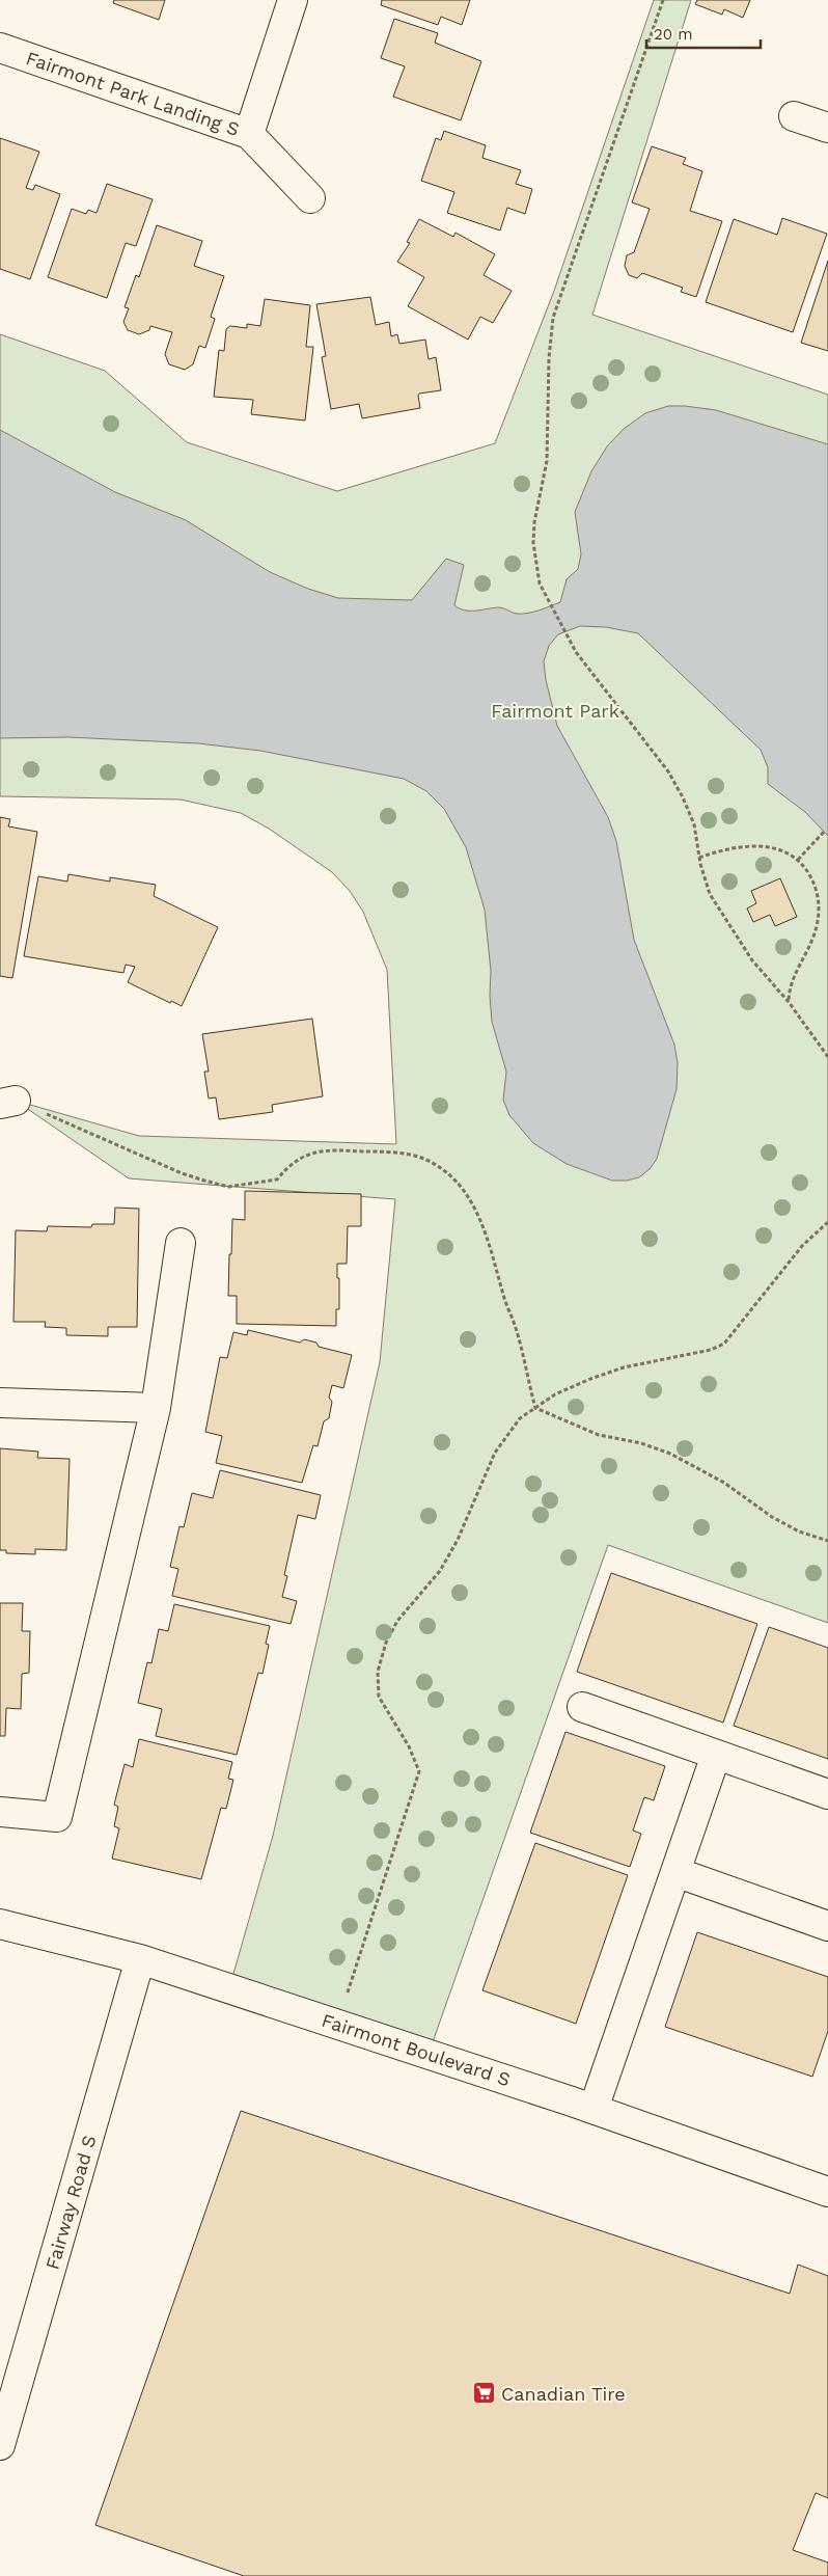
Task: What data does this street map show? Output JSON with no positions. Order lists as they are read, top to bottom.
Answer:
{
  "streets": {
    "street": ["Fairmont Park Landing S", "Fairmont Boulevard S", "Fairway Road S"]
  },
  "crossings": [
    ["Fairmont Boulevard S", "Fairway Road S"]
  ],
  "parks": ["Fairmont Park"],
  "places": {
    "supermarket": ["Canadian Tire"]
  },
  "scale_bar": "20 m"
}
